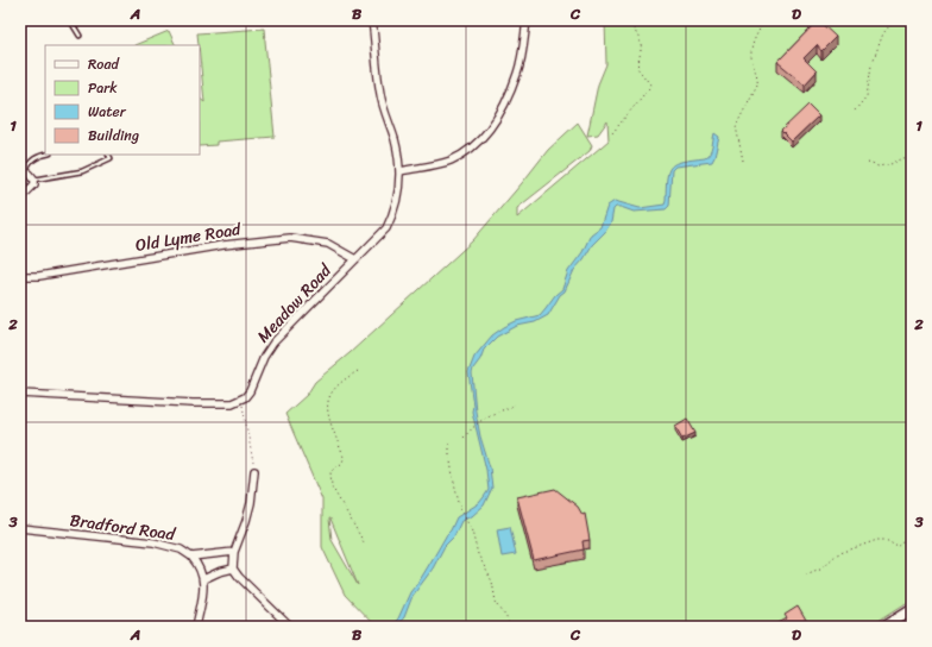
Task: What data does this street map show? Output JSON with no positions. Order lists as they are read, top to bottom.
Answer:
{
  "streets": {
    "street": ["Old Lyme Road", "Meadow Road", "Bradford Road"]
  },
  "crossings": [
    ["Old Lyme Road", "Meadow Road"]
  ],
  "legend": [
    "Road",
    "Park",
    "Water",
    "Building"
  ],
  "grid": {
    "columns": [
      "A",
      "B",
      "C",
      "D"
    ],
    "rows": ["1", "2", "3"]
  }
}
